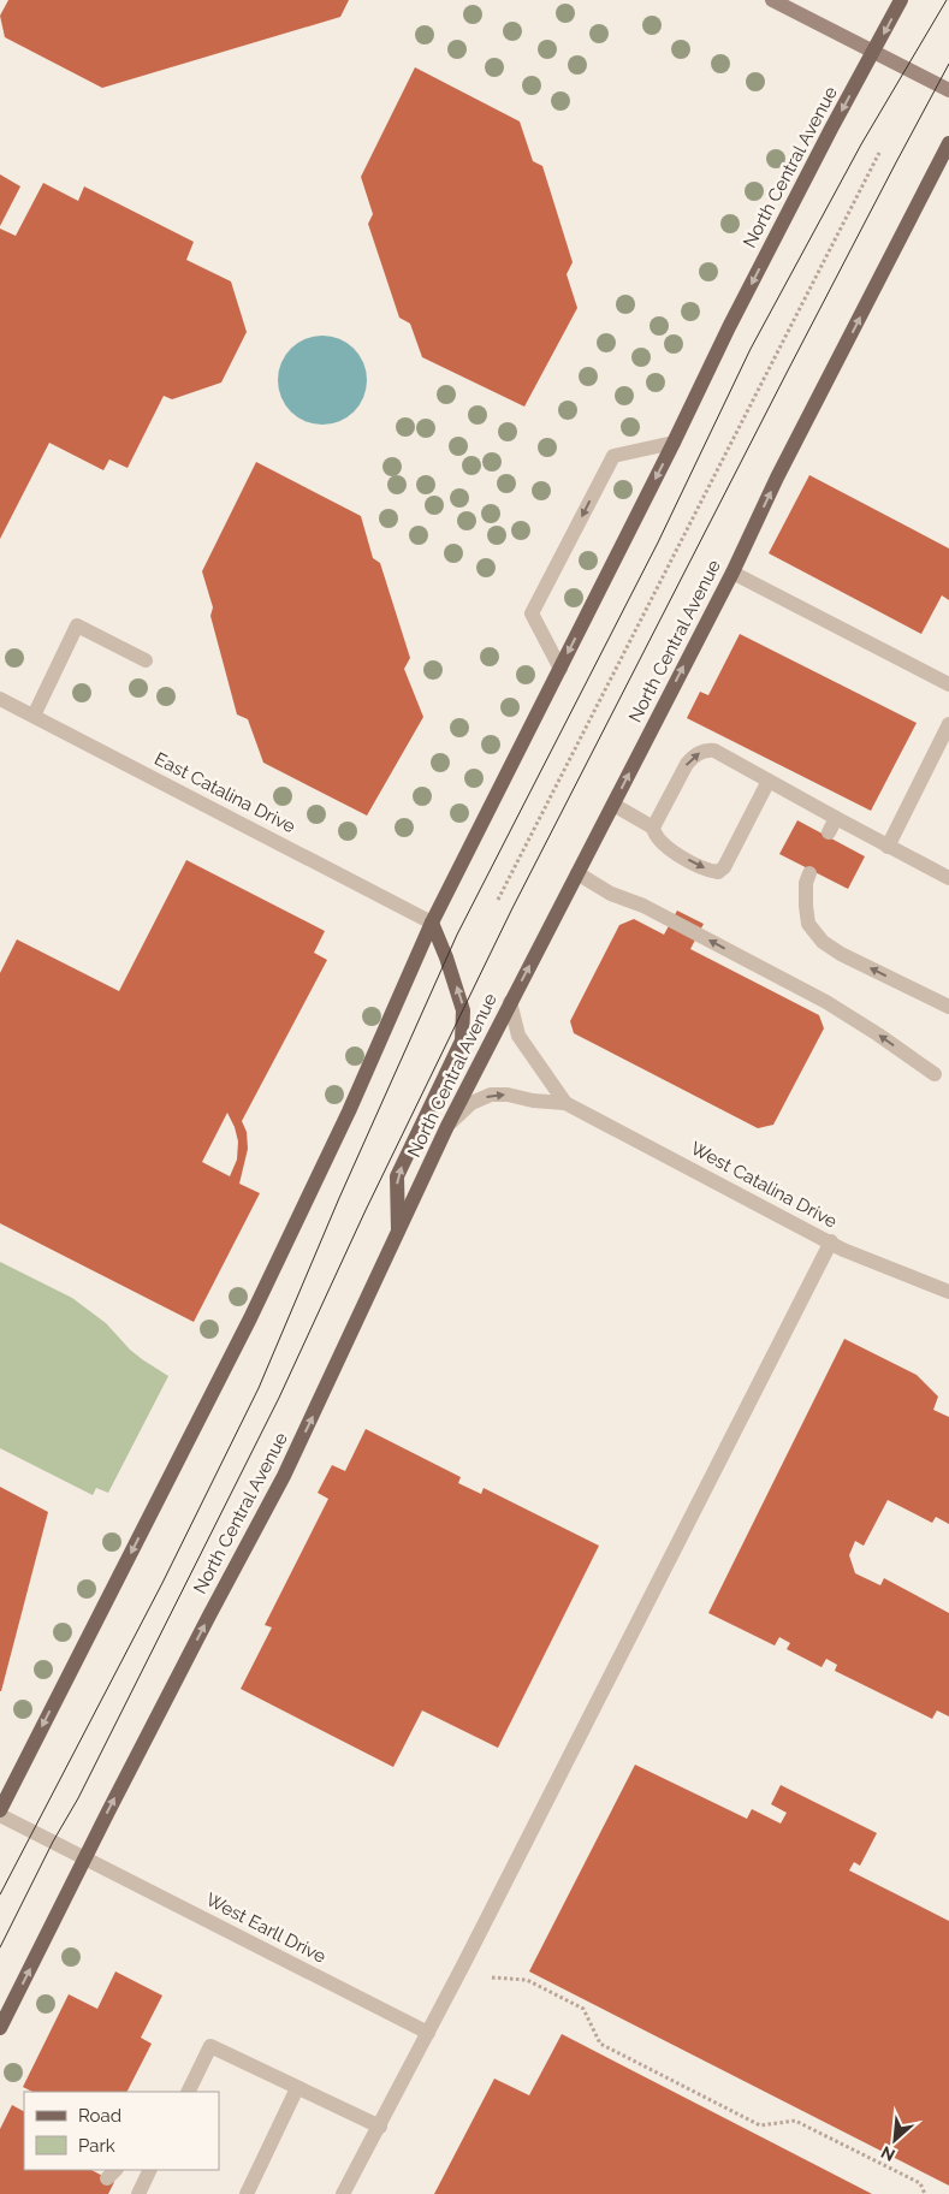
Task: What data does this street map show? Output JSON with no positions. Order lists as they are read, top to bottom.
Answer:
{
  "streets": {
    "main road": ["North Central Avenue"],
    "street": ["East Catalina Drive", "West Catalina Drive", "West Earll Drive"]
  },
  "crossings": [
    ["North Central Avenue", "East Catalina Drive"],
    ["North Central Avenue", "West Catalina Drive"],
    ["North Central Avenue", "West Earll Drive"]
  ],
  "legend": ["Road", "Park"],
  "north": "bottom left"
}
